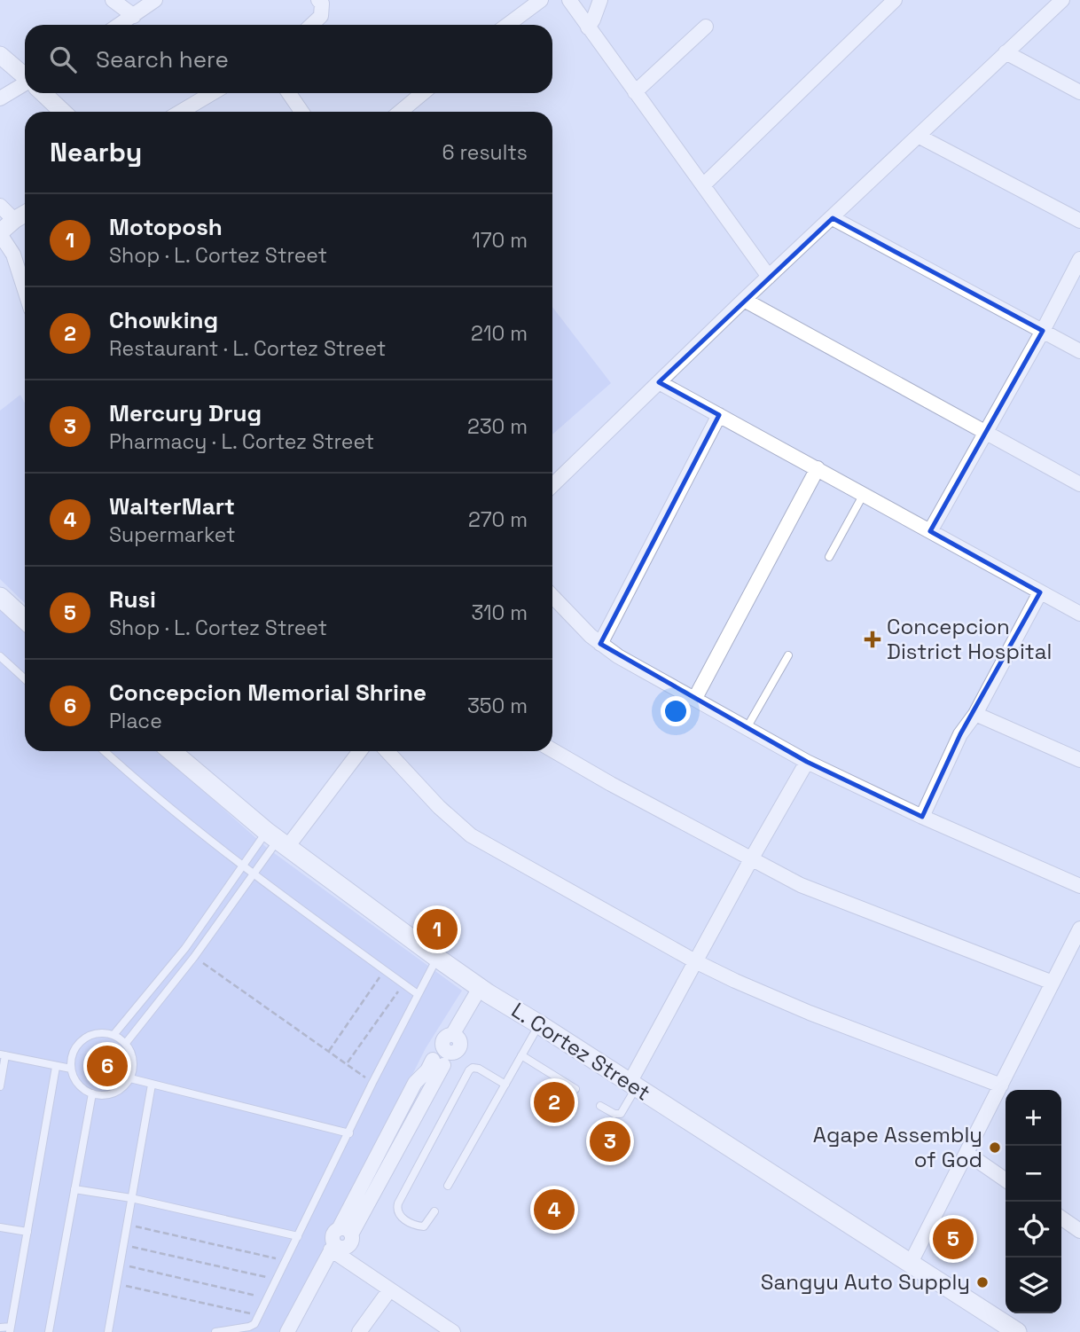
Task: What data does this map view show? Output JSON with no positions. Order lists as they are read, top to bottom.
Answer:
{
  "streets": {
    "main road": ["L. Cortez Street"]
  },
  "places": {
    "health": ["Concepcion District Hospital"],
    "other": ["Agape Assembly of God", "Sangyu Auto Supply"]
  },
  "page": {
    "search": "Search here",
    "heading": ["Nearby", "6 results"],
    "list": [
      {
        "mark": "1",
        "name": "Motoposh",
        "note": "Shop · L. Cortez Street",
        "value": "170 m"
      },
      {
        "mark": "2",
        "name": "Chowking",
        "note": "Restaurant · L. Cortez Street",
        "value": "210 m"
      },
      {
        "mark": "3",
        "name": "Mercury Drug",
        "note": "Pharmacy · L. Cortez Street",
        "value": "230 m"
      },
      {
        "mark": "4",
        "name": "WalterMart",
        "note": "Supermarket",
        "value": "270 m"
      },
      {
        "mark": "5",
        "name": "Rusi",
        "note": "Shop · L. Cortez Street",
        "value": "310 m"
      },
      {
        "mark": "6",
        "name": "Concepcion Memorial Shrine",
        "note": "Place",
        "value": "350 m"
      }
    ],
    "pins": [
      "1",
      "6",
      "2",
      "3",
      "4",
      "5"
    ],
    "map_buttons": ["+", "−"]
  }
}
